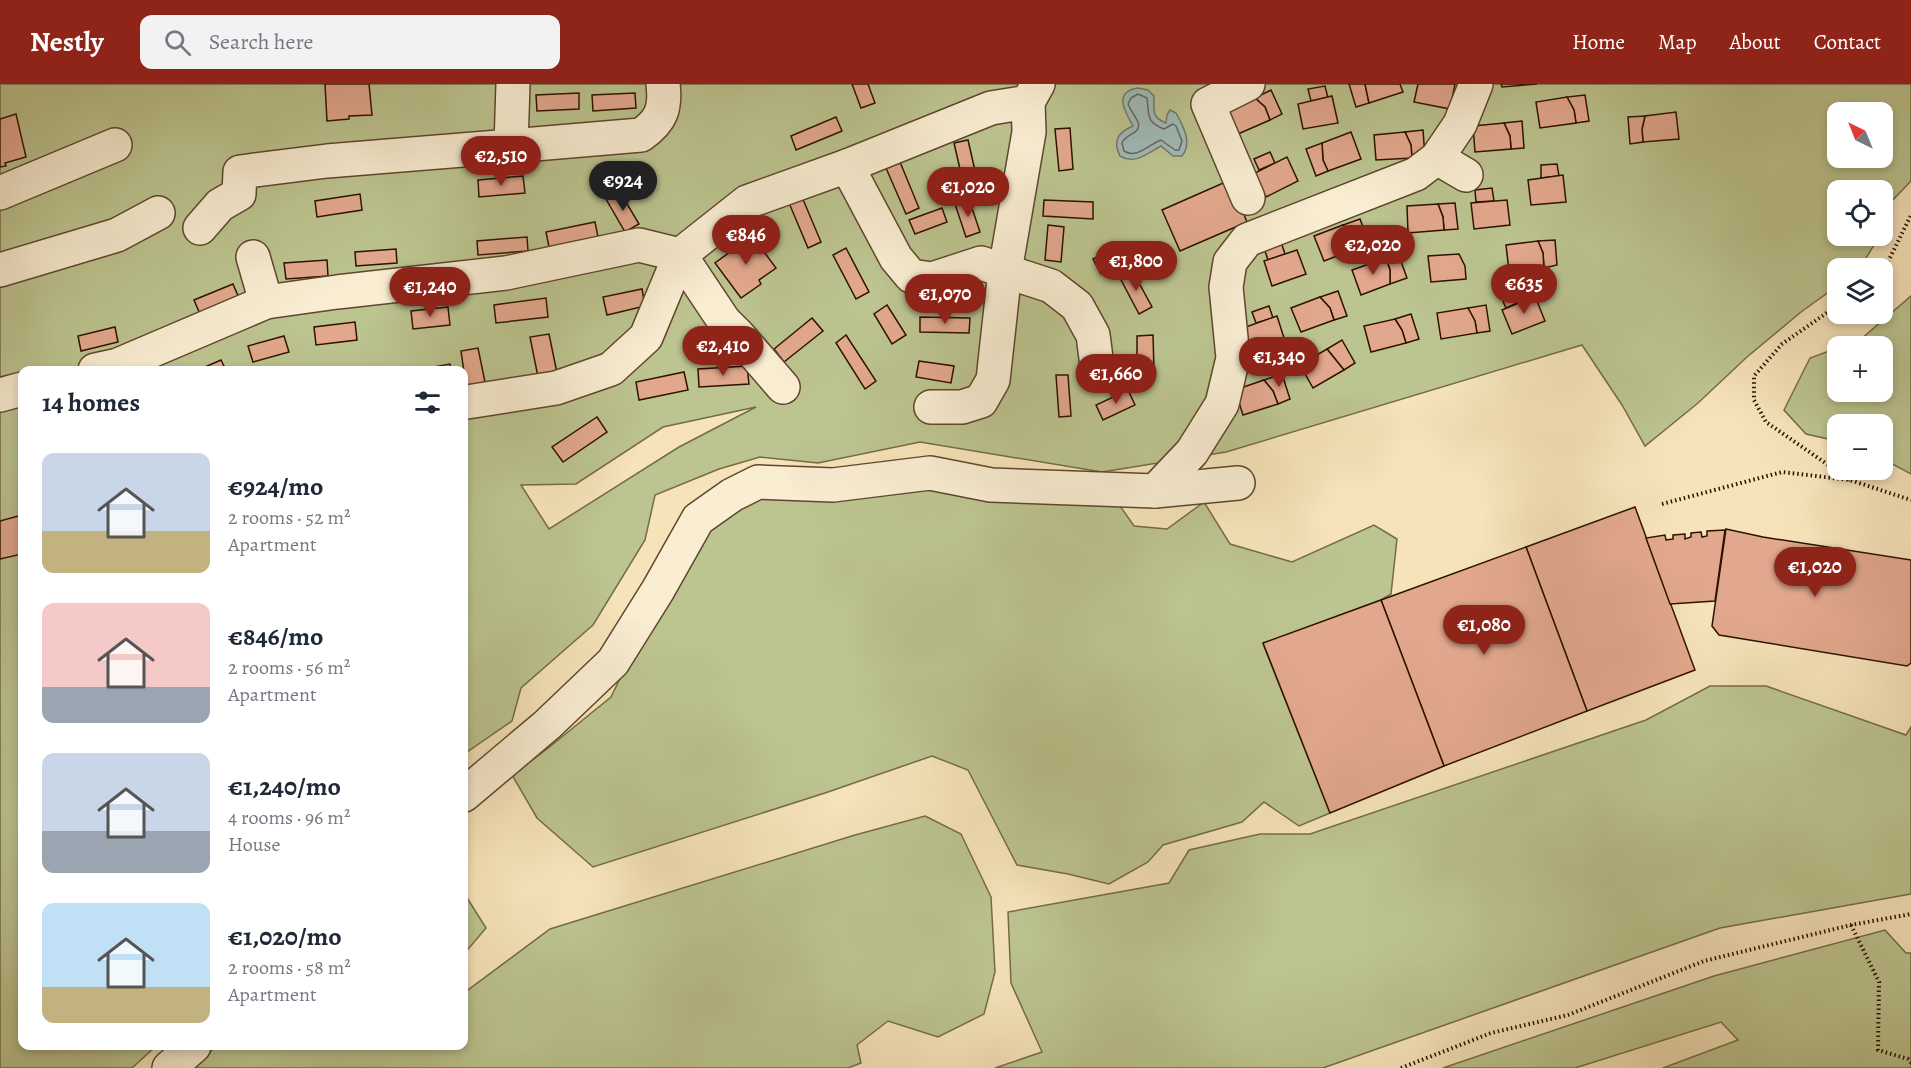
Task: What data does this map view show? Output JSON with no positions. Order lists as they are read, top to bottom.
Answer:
{
  "north": "top left",
  "page": {
    "header": "Nestly",
    "search": "Search here",
    "nav": [
      "Home",
      "Map",
      "About",
      "Contact"
    ],
    "map_buttons": ["+", "−"],
    "price": [
      "€2,510",
      "€924",
      "€1,020",
      "€846",
      "€2,020",
      "€1,800",
      "€635",
      "€1,240",
      "€1,070",
      "€2,410",
      "€1,340",
      "€1,660",
      "€1,020",
      "€1,080"
    ],
    "heading": "14 homes",
    "list": [
      {
        "name": "€924/mo",
        "note": "2 rooms · 52 m² · Apartment"
      },
      {
        "name": "€846/mo",
        "note": "2 rooms · 56 m² · Apartment"
      },
      {
        "name": "€1,240/mo",
        "note": "4 rooms · 96 m² · House"
      },
      {
        "name": "€1,020/mo",
        "note": "2 rooms · 58 m² · Apartment"
      }
    ]
  }
}
